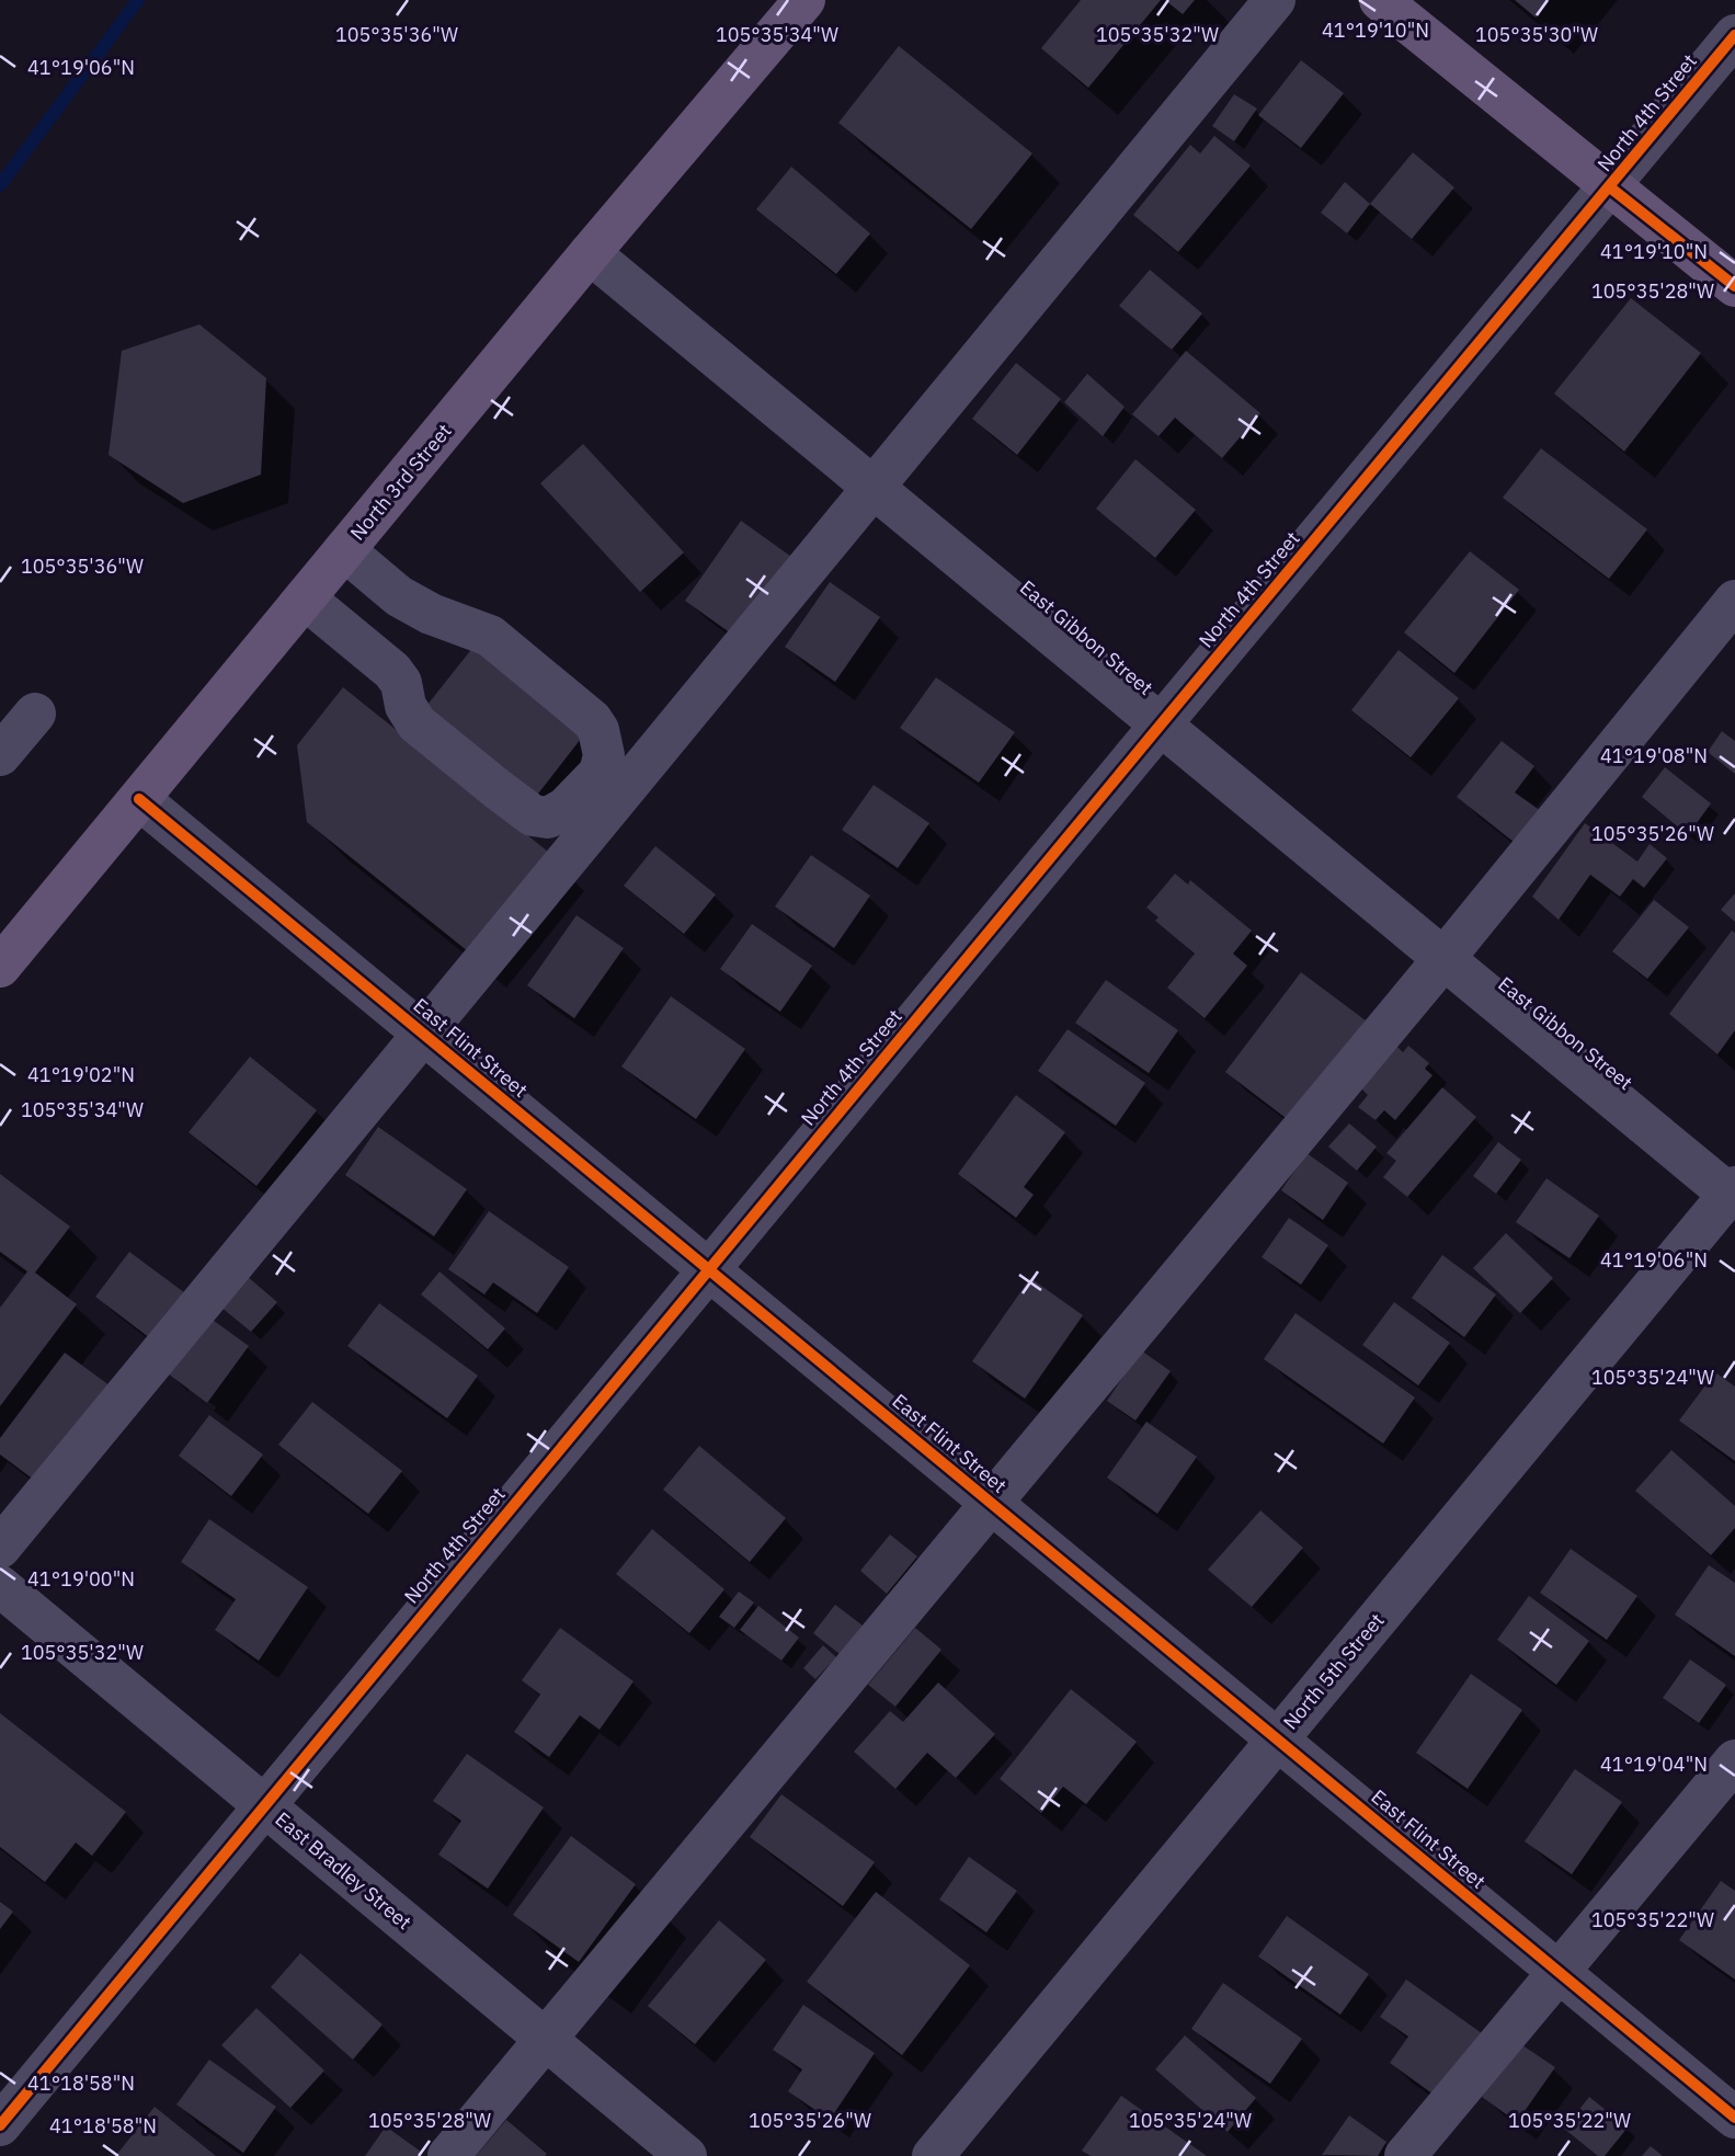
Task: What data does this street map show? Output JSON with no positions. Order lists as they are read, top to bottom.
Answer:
{
  "streets": {
    "main road": ["North 3rd Street"],
    "street": [
      "North 4th Street",
      "East Gibbon Street",
      "East Flint Street",
      "North 5th Street",
      "East Bradley Street"
    ]
  },
  "crossings": [
    ["North 4th Street", "East Gibbon Street"],
    ["North 4th Street", "East Flint Street"],
    ["North 4th Street", "East Bradley Street"],
    ["North 3rd Street", "East Gibbon Street"],
    ["North 3rd Street", "East Flint Street"],
    ["East Gibbon Street", "North 5th Street"],
    ["East Flint Street", "North 5th Street"]
  ],
  "coordinates": [
    "41°19'10\"N",
    "105°35'36\"W",
    "105°35'34\"W",
    "105°35'32\"W",
    "105°35'30\"W",
    "41°19'06\"N",
    "105°35'28\"W",
    "41°19'08\"N",
    "105°35'26\"W",
    "41°19'02\"N",
    "105°35'24\"W",
    "41°19'00\"N",
    "41°19'04\"N",
    "105°35'22\"W",
    "41°18'58\"N"
  ]
}
